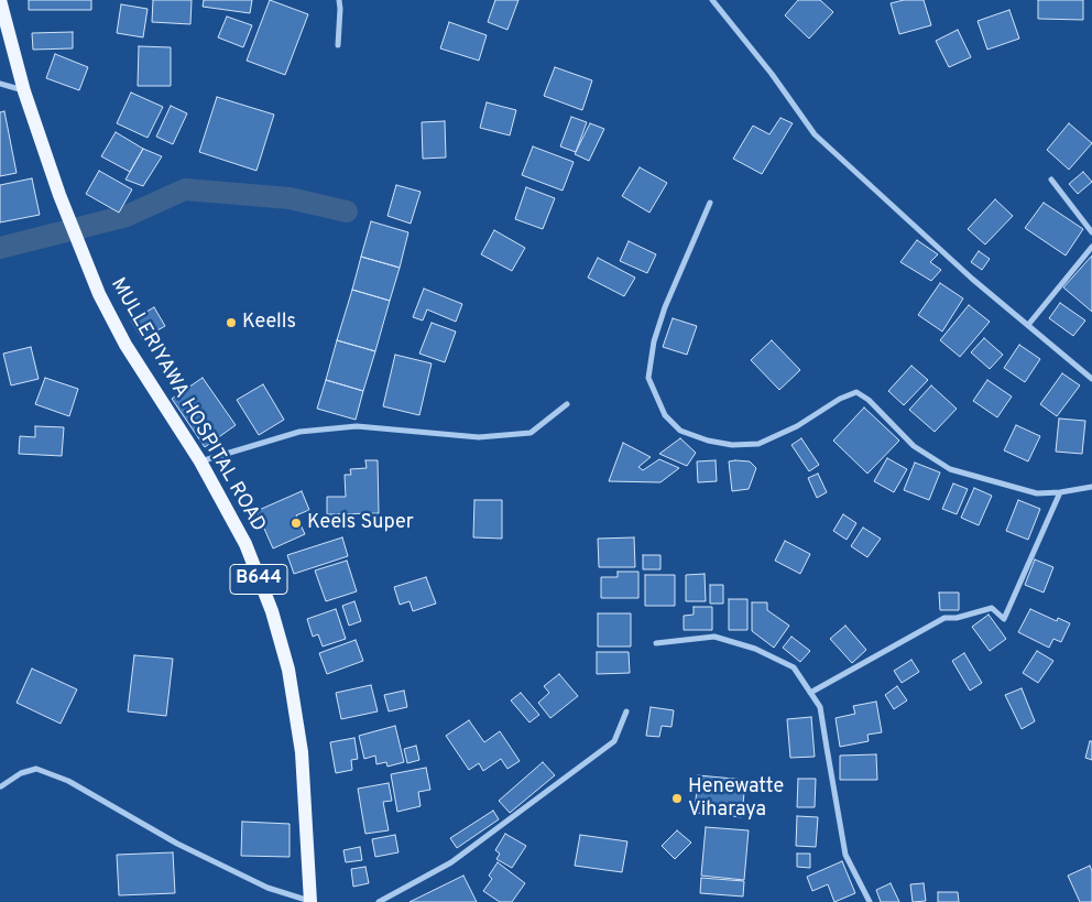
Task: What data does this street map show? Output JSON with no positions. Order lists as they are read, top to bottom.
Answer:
{
  "streets": {
    "main road": ["MULLERIYAWA HOSPITAL ROAD", "B644"]
  },
  "places": ["Keells", "Keels Super", "Henewatte Viharaya"]
}
